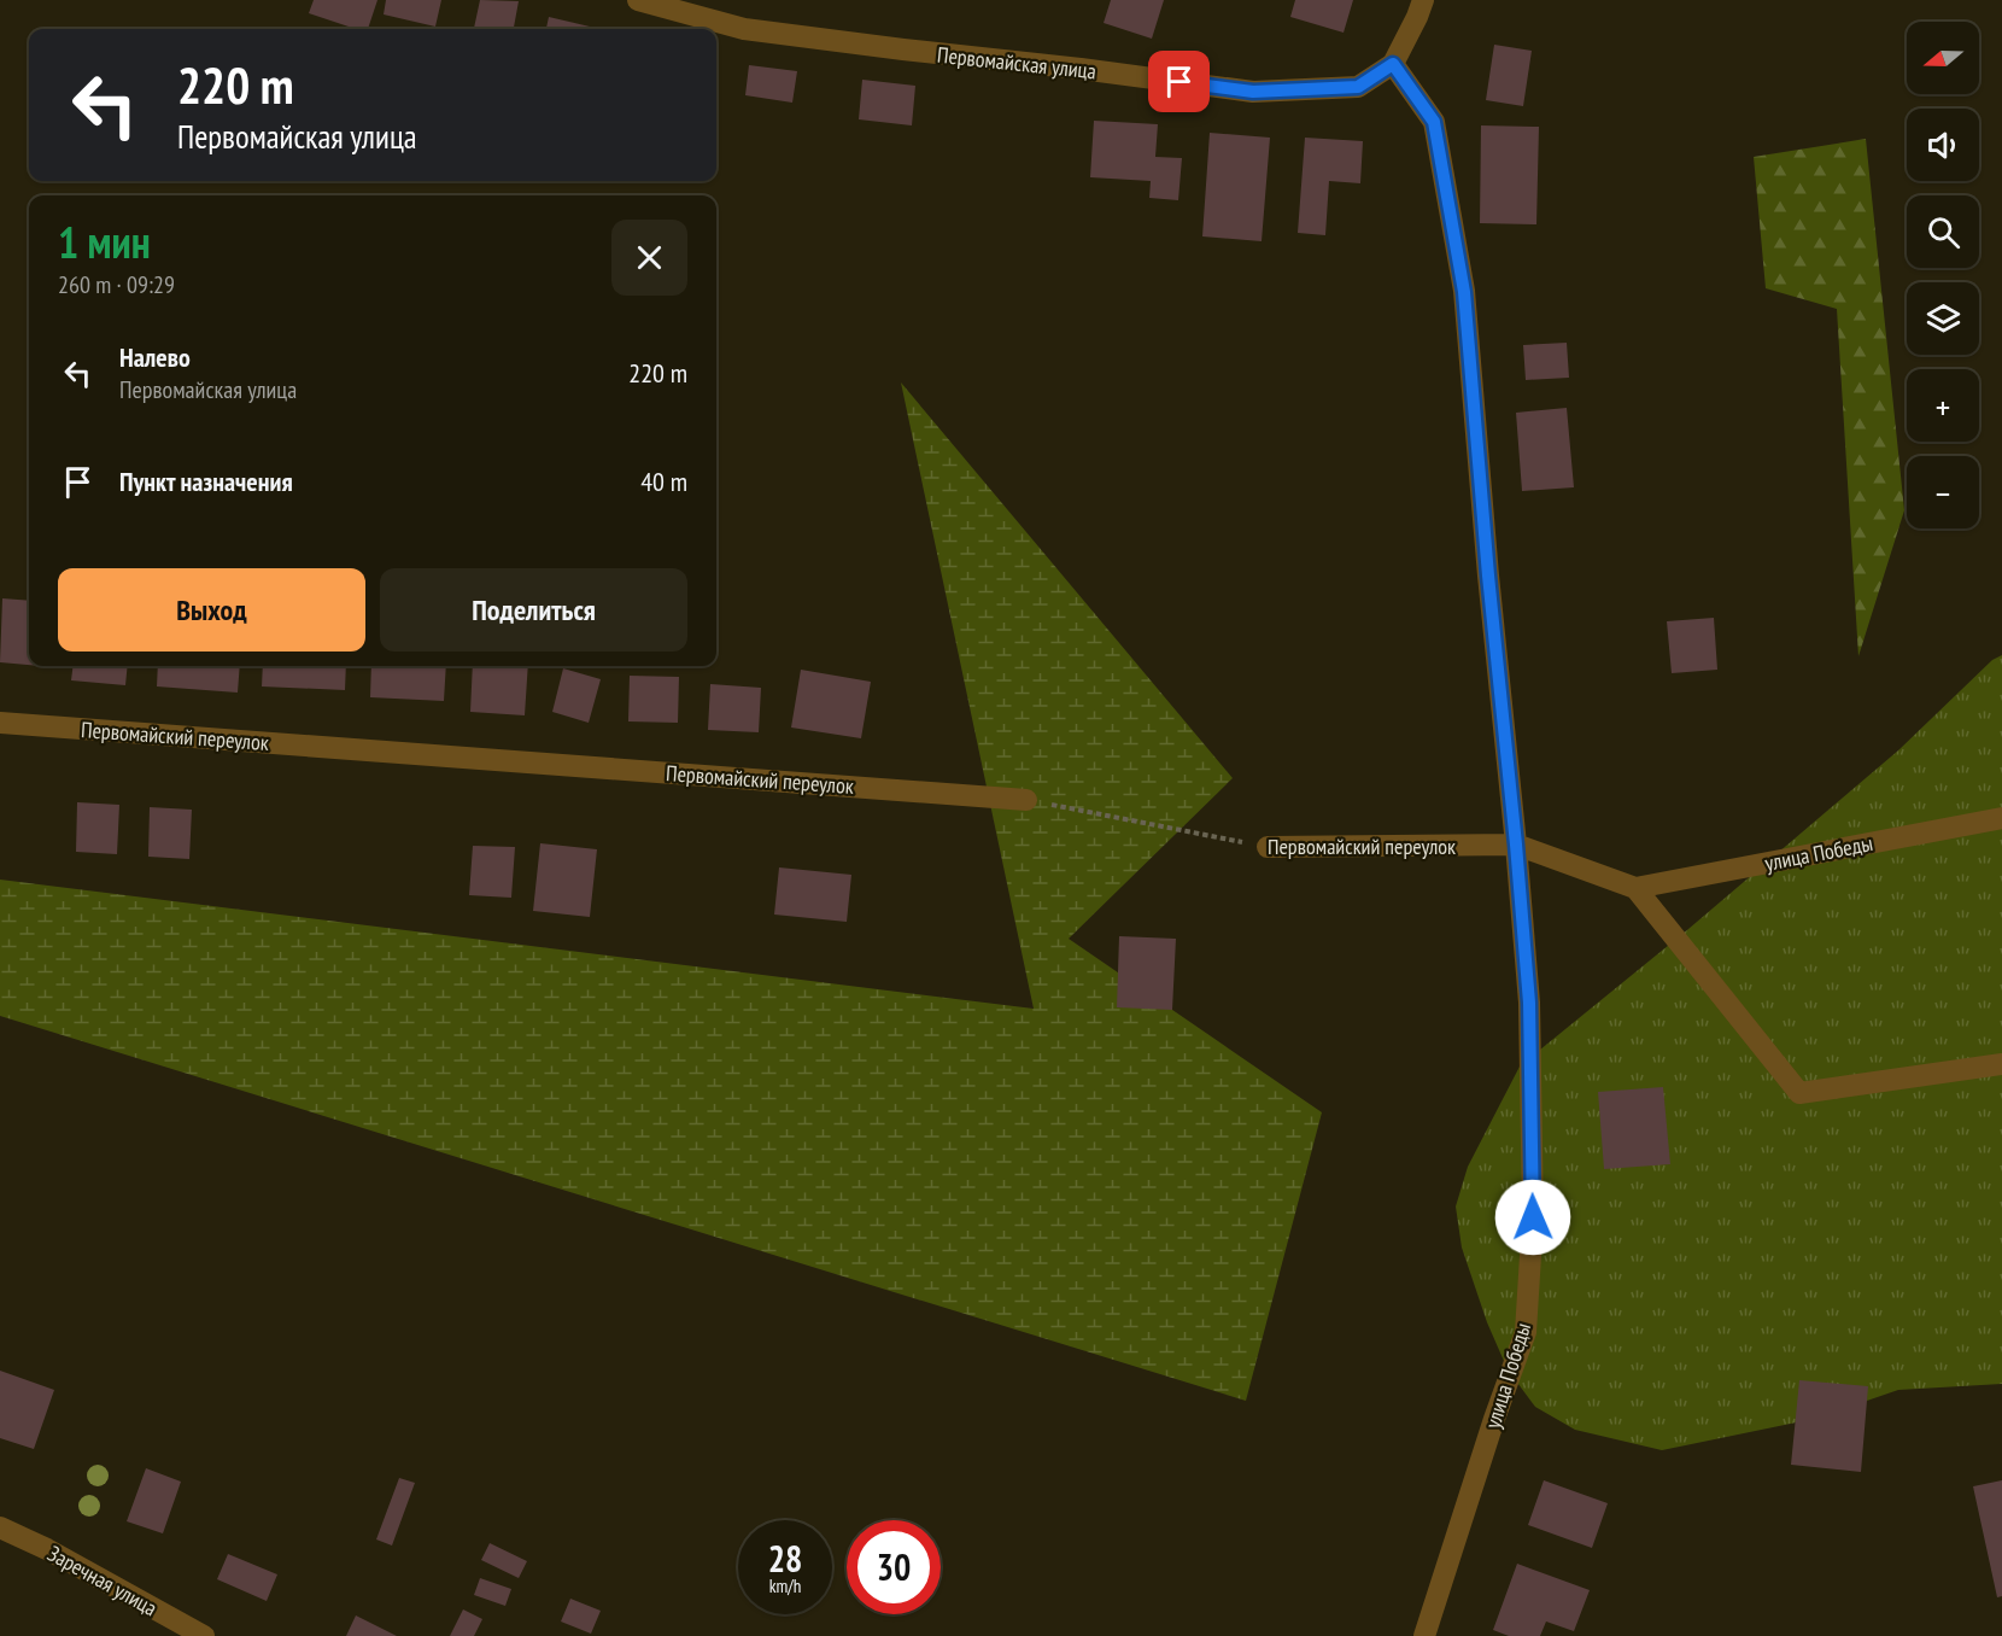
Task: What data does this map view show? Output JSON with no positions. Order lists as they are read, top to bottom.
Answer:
{
  "streets": {
    "street": [
      "Первомайская улица",
      "Первомайский переулок",
      "улица Победы",
      "Заречная улица"
    ]
  },
  "crossings": [
    ["Первомайская улица", "улица Победы"],
    ["Первомайский переулок", "улица Победы"]
  ],
  "north": "left",
  "page": {
    "map_buttons": ["+", "−"],
    "turn": ["220 m", "Первомайская улица"],
    "heading": ["1 мин", "260 m · 09:29"],
    "list": [
      {
        "name": "Налево",
        "note": "Первомайская улица",
        "value": "220 m"
      },
      {
        "name": "Пункт назначения",
        "value": "40 m"
      }
    ],
    "buttons": ["Выход", "Поделиться"],
    "speed": "28 km/h",
    "limit": "30"
  }
}
